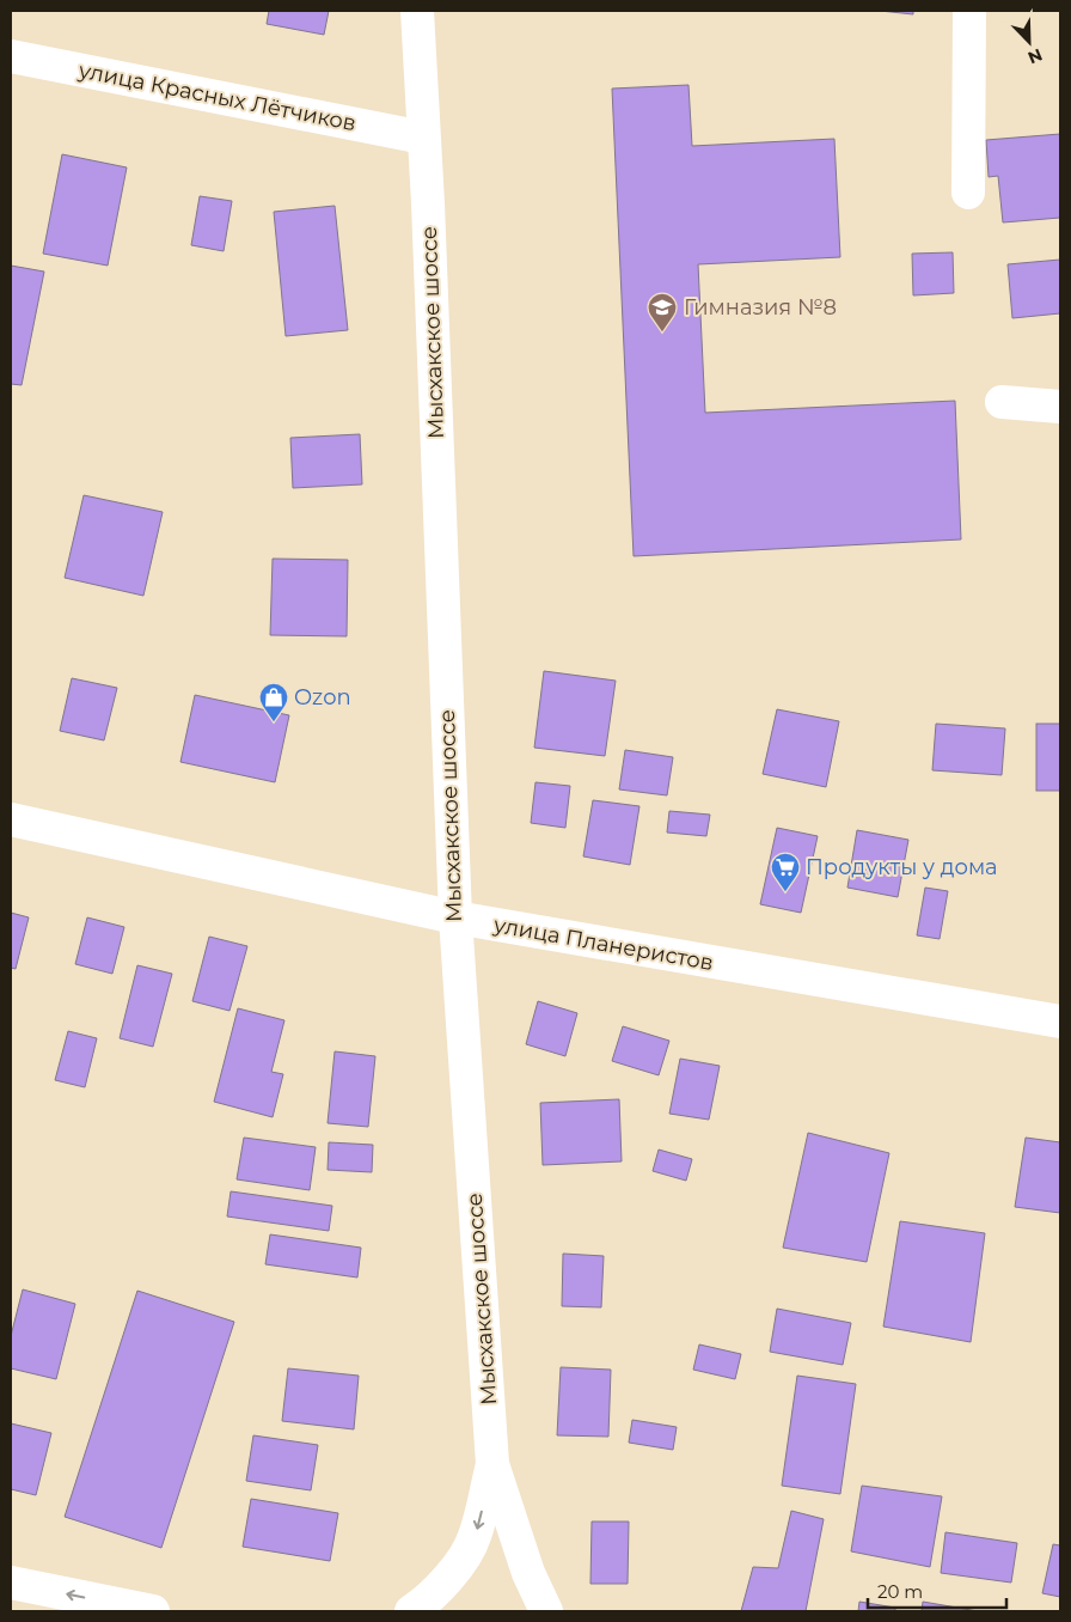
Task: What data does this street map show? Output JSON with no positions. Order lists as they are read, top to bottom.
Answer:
{
  "streets": {
    "street": ["улица Красных Лётчиков", "Мысхакское шоссе", "улица Планеристов"]
  },
  "crossings": [
    ["улица Красных Лётчиков", "Мысхакское шоссе"],
    ["Мысхакское шоссе", "улица Планеристов"]
  ],
  "places": {
    "school or university": ["Гимназия №8"],
    "shop": ["Ozon"],
    "supermarket": ["Продукты у дома"]
  },
  "scale_bar": "20 m",
  "north": "bottom right"
}
